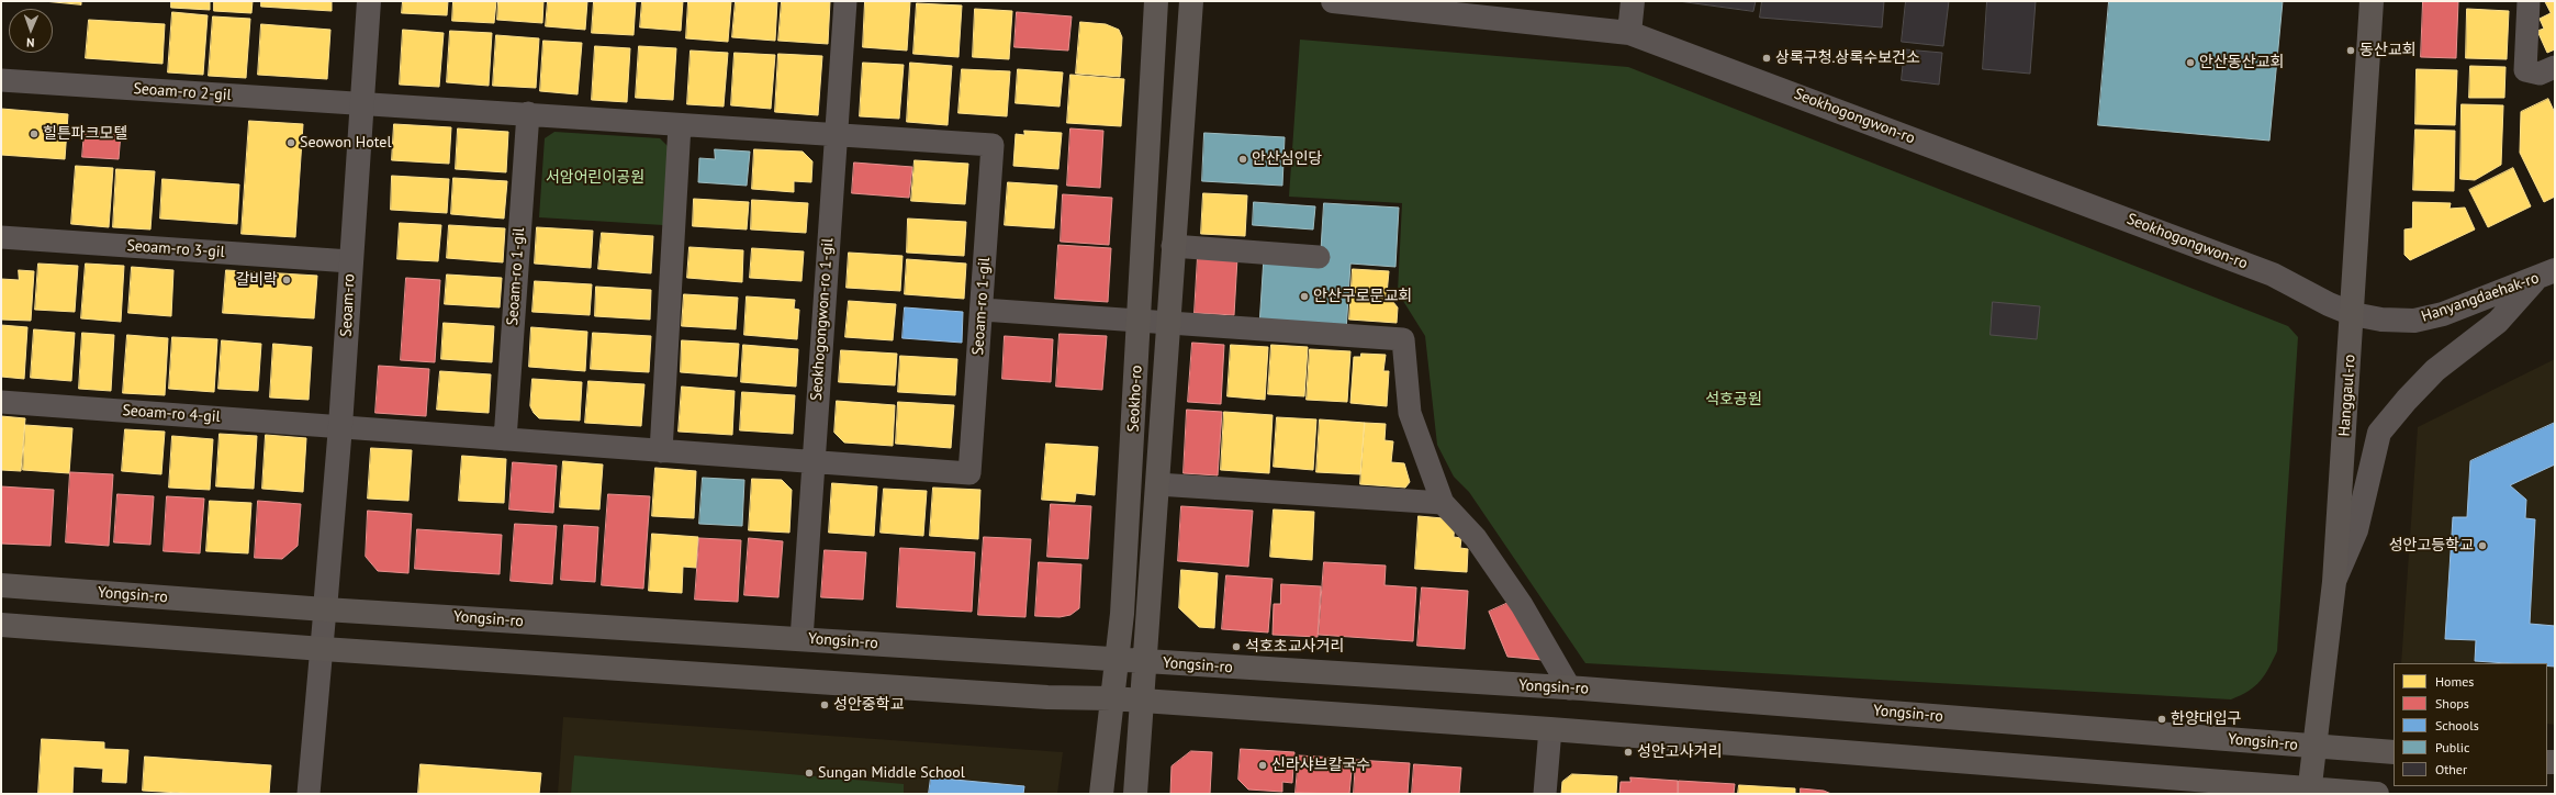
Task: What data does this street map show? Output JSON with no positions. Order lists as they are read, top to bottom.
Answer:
{
  "streets": {
    "main road": ["Hanggaul-ro", "Seokho-ro", "Yongsin-ro"],
    "street": [
      "Seoam-ro 2-gil",
      "Seokhogongwon-ro",
      "Seoam-ro 3-gil",
      "Seoam-ro 1-gil",
      "Hanyangdaehak-ro",
      "Seoam-ro",
      "Seokhogongwon-ro 1-gil",
      "Seoam-ro 4-gil"
    ]
  },
  "crossings": [
    ["Seoam-ro 2-gil", "Seoam-ro 1-gil"],
    ["Seoam-ro 2-gil", "Seoam-ro"],
    ["Seokhogongwon-ro", "Hanyangdaehak-ro"],
    ["Seokhogongwon-ro", "Hanggaul-ro"],
    ["Seoam-ro 3-gil", "Seoam-ro"],
    ["Seoam-ro 1-gil", "Seoam-ro"],
    ["Seoam-ro 1-gil", "Seokhogongwon-ro 1-gil"],
    ["Seoam-ro 1-gil", "Seoam-ro 4-gil"],
    ["Hanyangdaehak-ro", "Hanggaul-ro"],
    ["Seoam-ro", "Seoam-ro 4-gil"],
    ["Seoam-ro", "Yongsin-ro"],
    ["Seokhogongwon-ro 1-gil", "Yongsin-ro"],
    ["Hanggaul-ro", "Yongsin-ro"],
    ["Seokho-ro", "Yongsin-ro"]
  ],
  "parks": ["서암어린이공원", "석호공원"],
  "places": [
    "동산교회",
    "상록구청.상록수보건소",
    "안산동산교회",
    "힐튼파크모텔",
    "Seowon Hotel",
    "안산심인당",
    "갈비락",
    "안산구로문교회",
    "성안고등학교",
    "석호초교사거리",
    "성안중학교",
    "한양대입구",
    "성안고사거리",
    "신라샤브칼국수",
    "Sungan Middle School"
  ],
  "legend": [
    "Homes",
    "Shops",
    "Schools",
    "Public",
    "Other"
  ],
  "north": "bottom"
}
